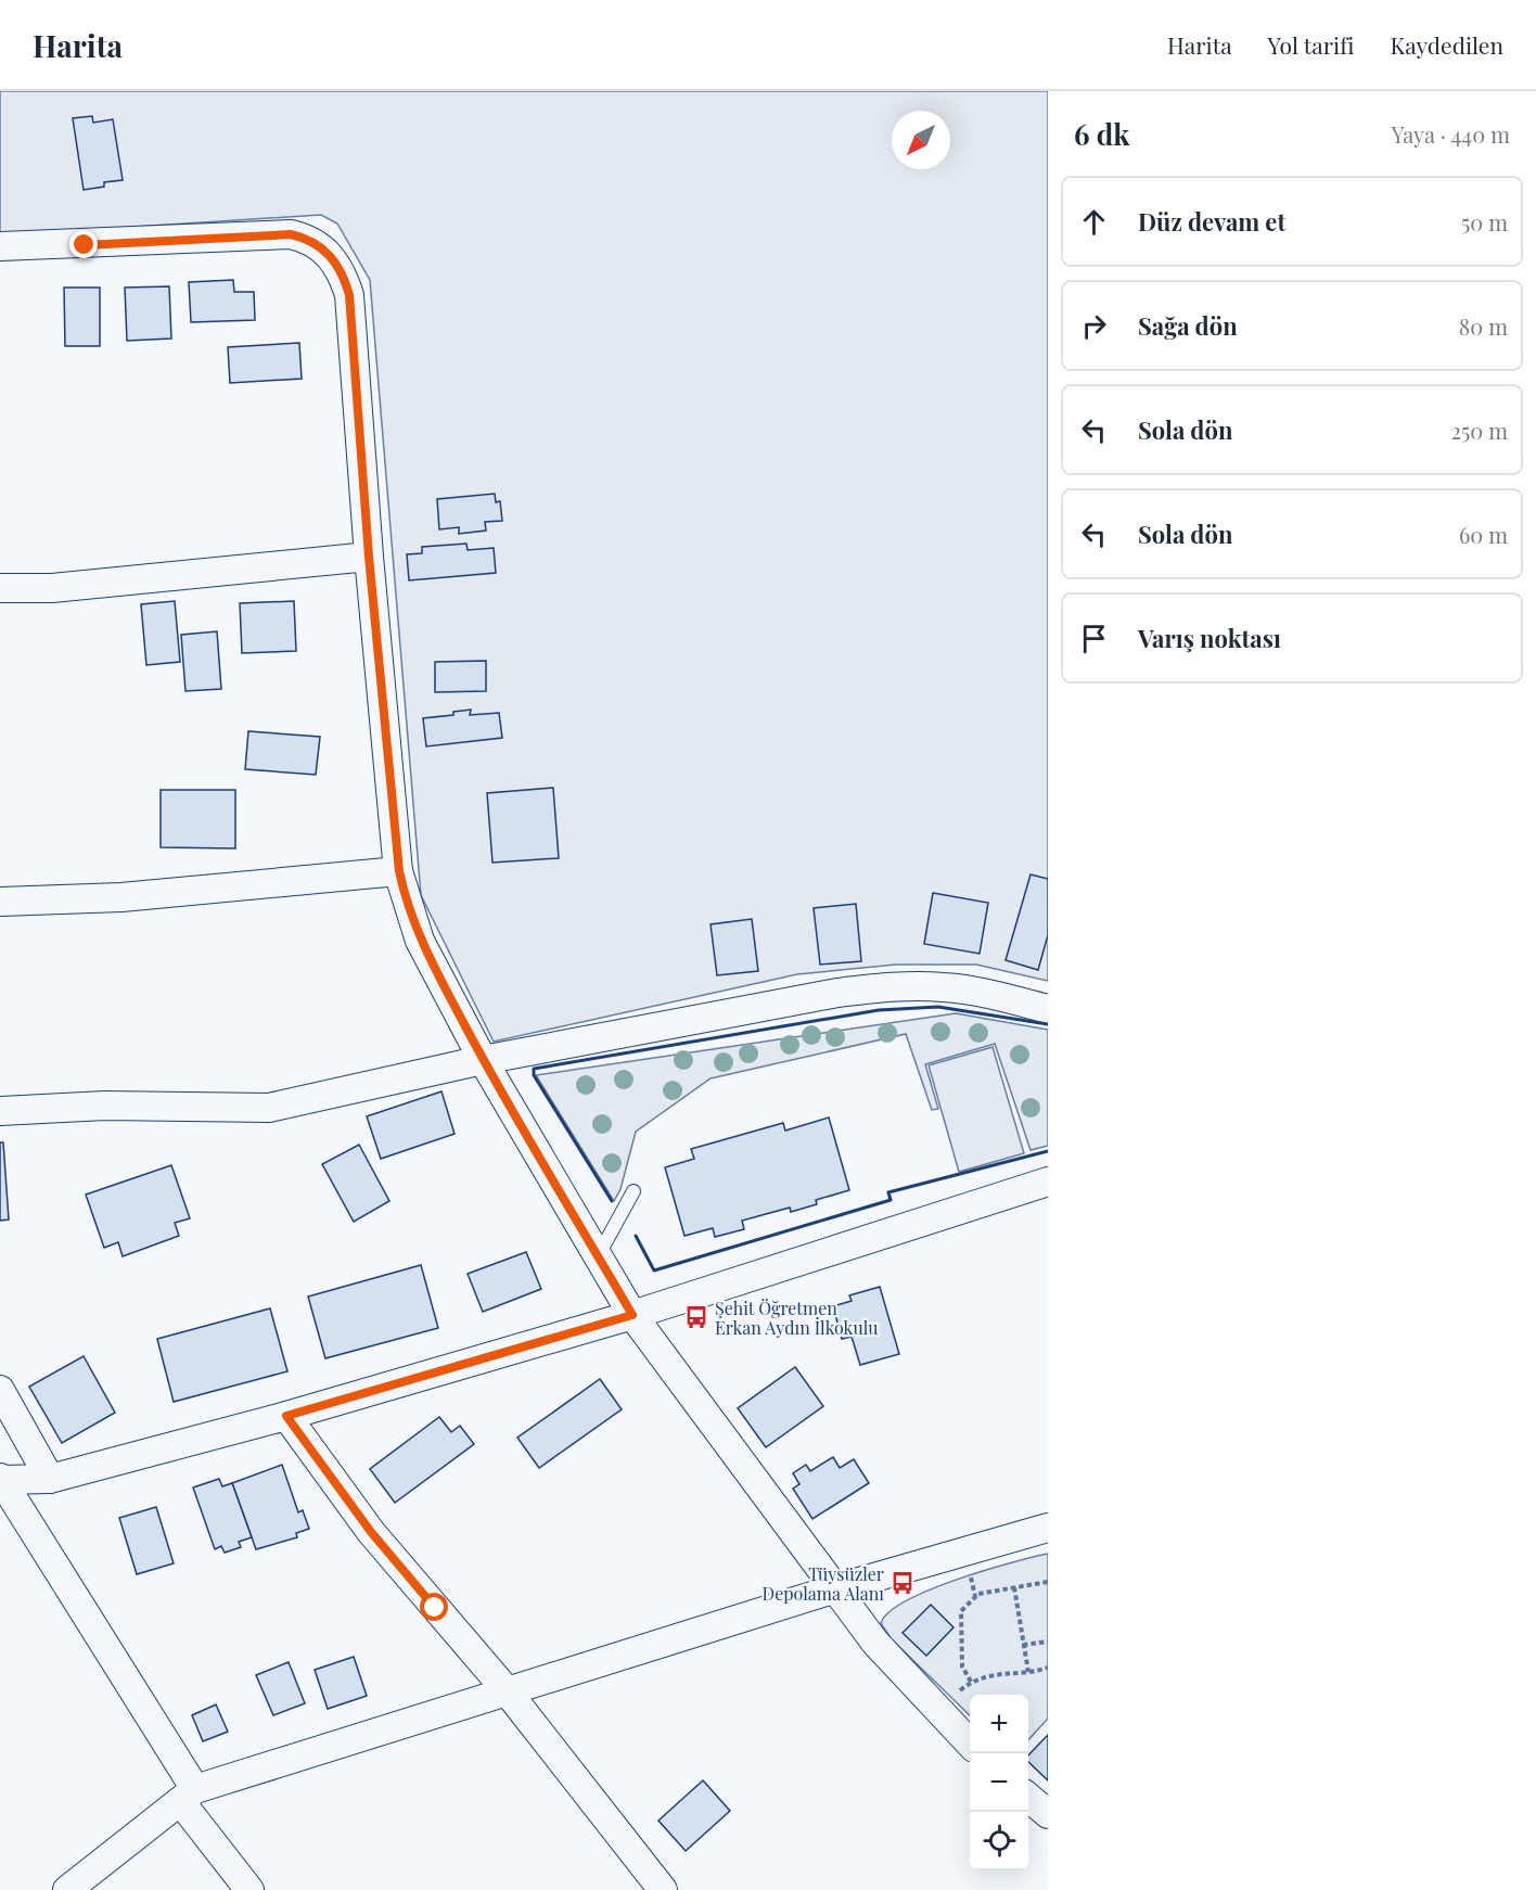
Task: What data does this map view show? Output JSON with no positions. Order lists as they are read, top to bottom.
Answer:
{
  "places": {
    "bus stop": ["Şehit Öğretmen Erkan Aydın İlkokulu", "Tüysüzler Depolama Alanı"]
  },
  "north": "bottom left",
  "page": {
    "header": "Harita",
    "nav": ["Harita", "Yol tarifi", "Kaydedilen"],
    "heading": ["6 dk", "Yaya · 440 m"],
    "list": [
      ["Düz devam et", "50 m"],
      ["Sağa dön", "80 m"],
      ["Sola dön", "250 m"],
      ["Sola dön", "60 m"],
      "Varış noktası"
    ],
    "map_buttons": ["+", "−"]
  }
}
